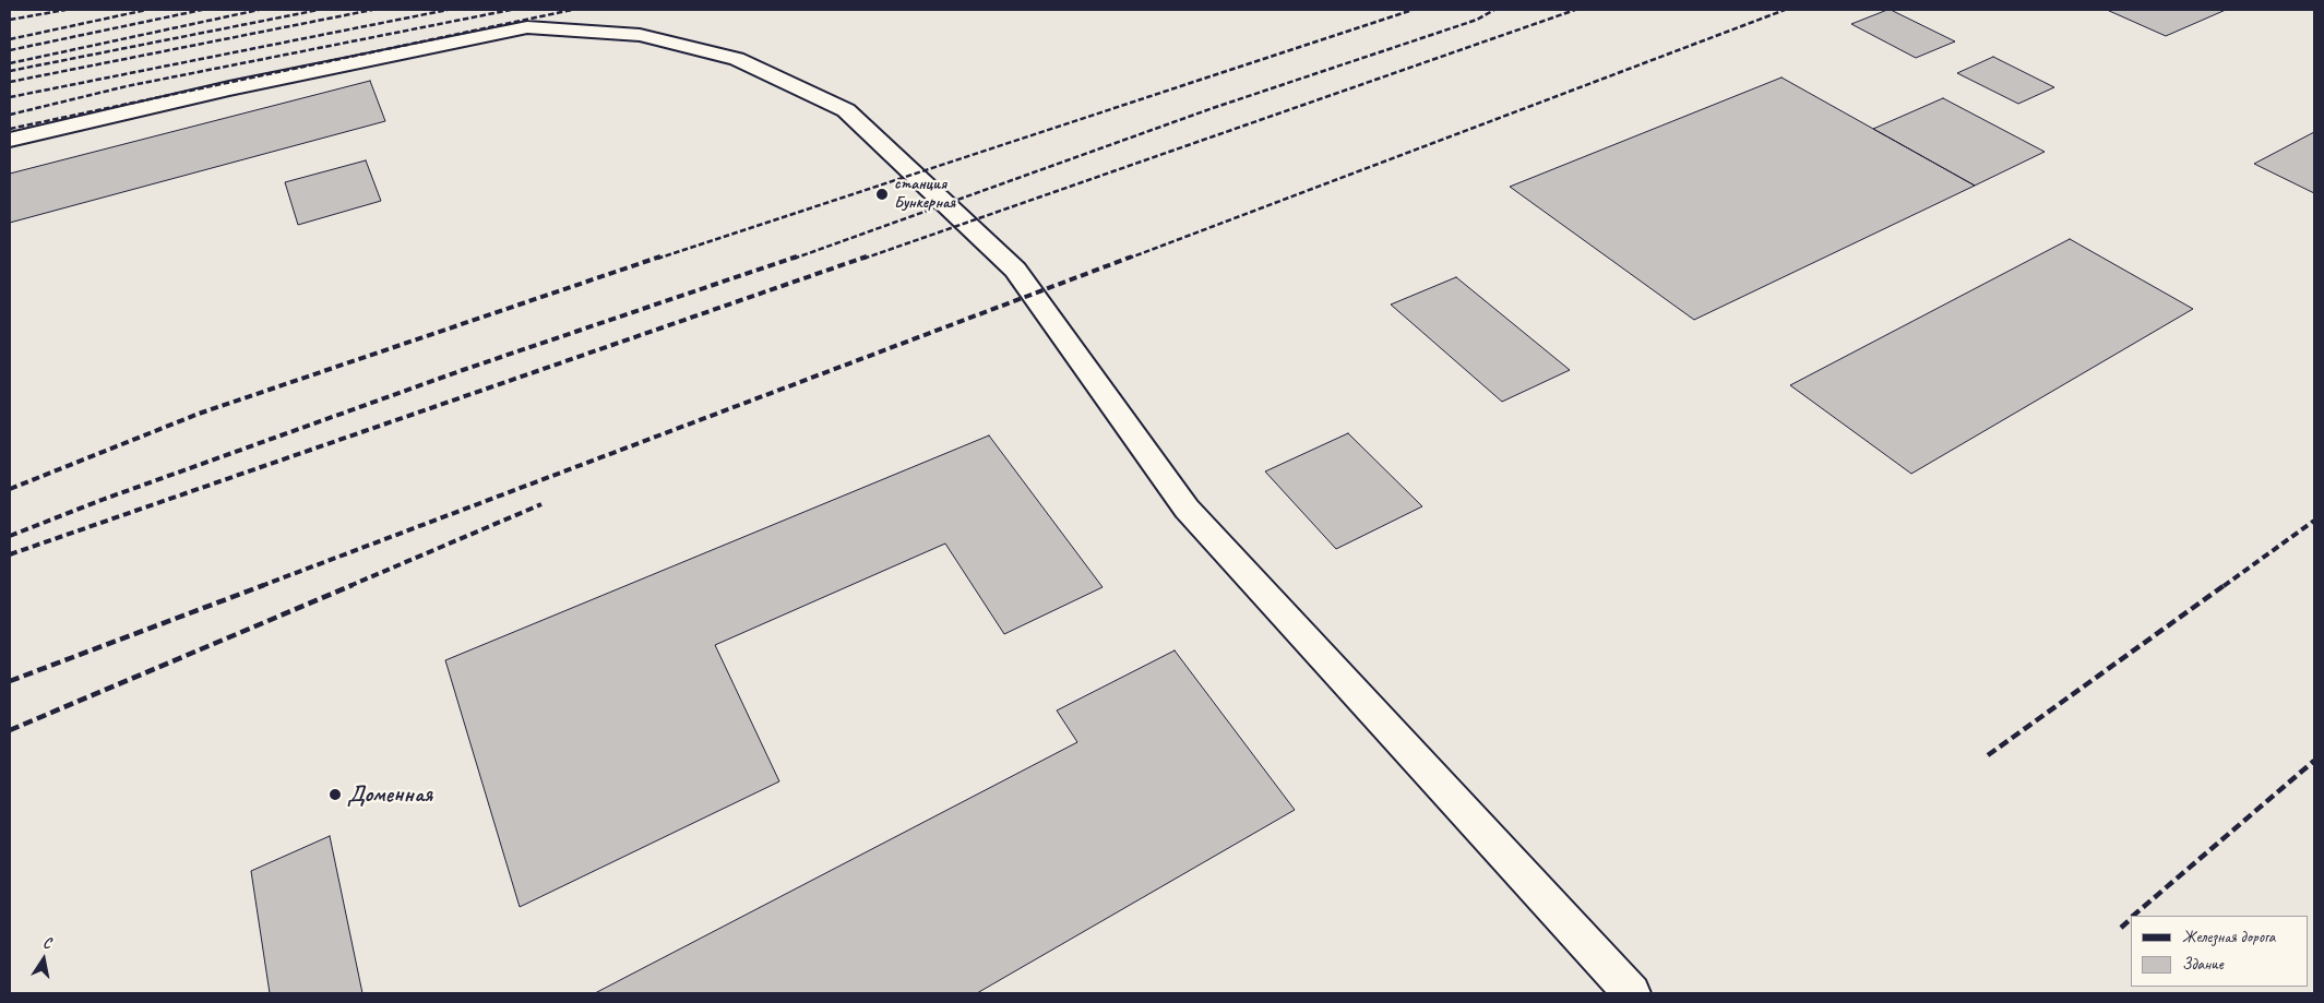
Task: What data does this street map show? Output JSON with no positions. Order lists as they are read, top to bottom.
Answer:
{
  "places": ["станция Бункерная", "Доменная"],
  "legend": ["Железная дорога", "Здание"],
  "north": "top"
}
